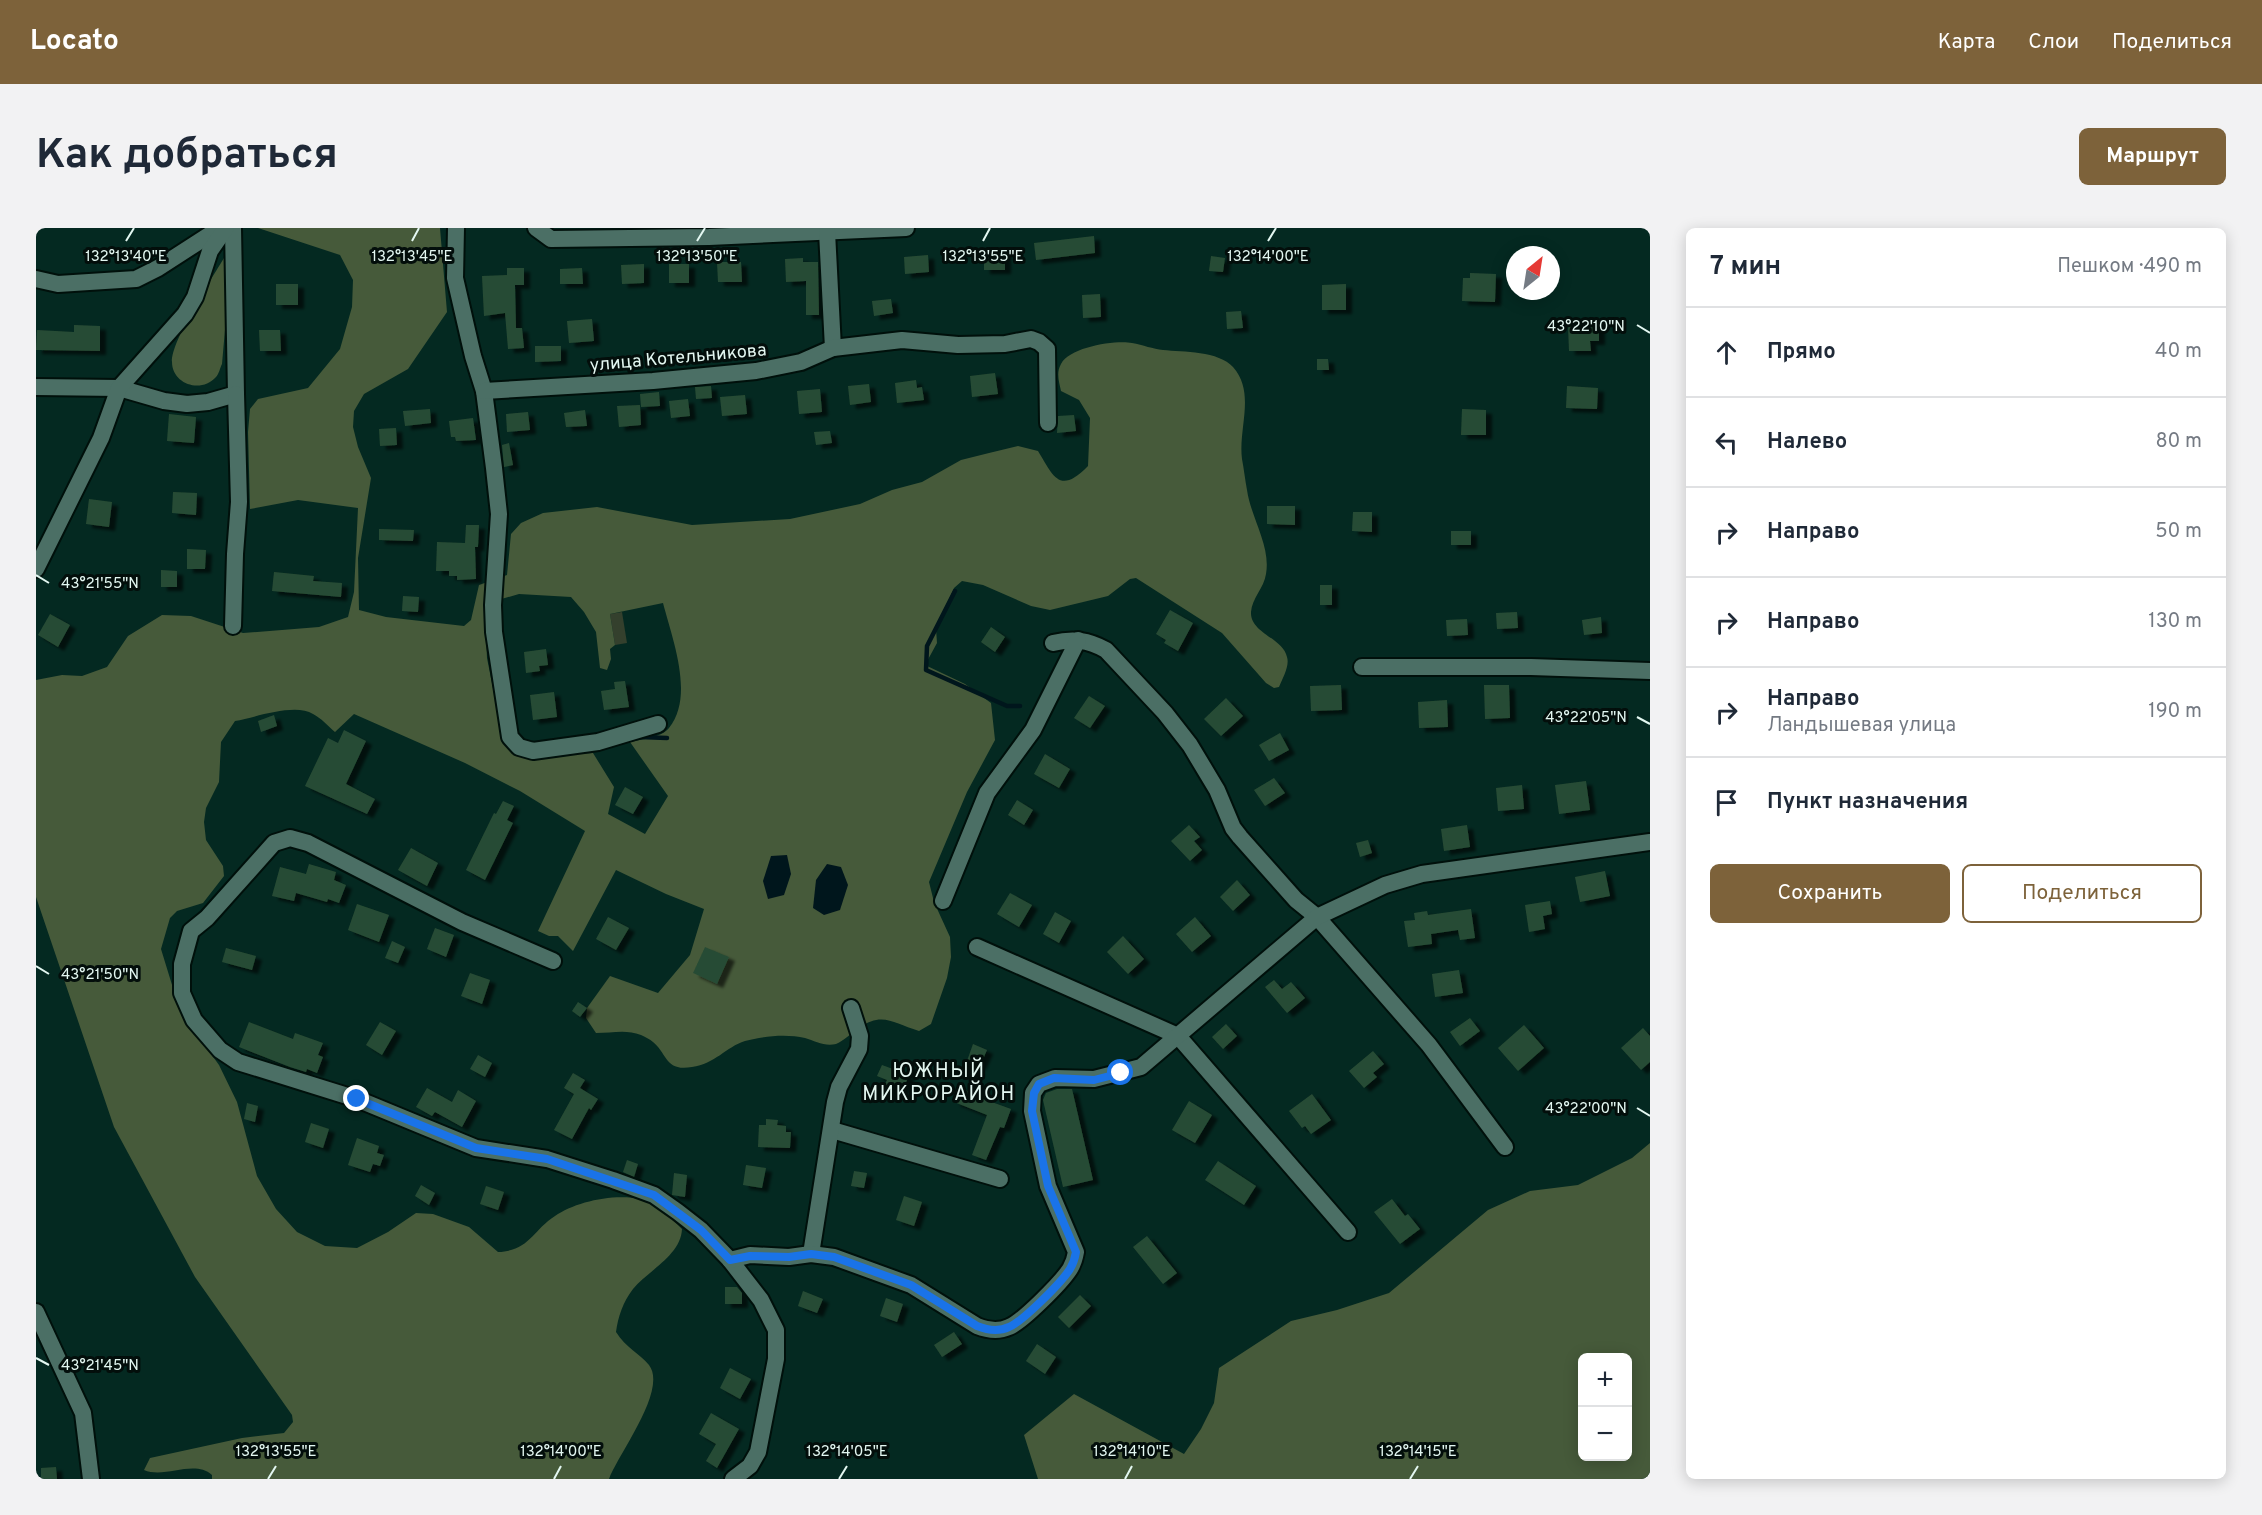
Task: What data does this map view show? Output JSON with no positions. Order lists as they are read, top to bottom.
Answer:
{
  "streets": {
    "street": ["улица Котельникова"]
  },
  "districts": ["ЮЖНЫЙ МИКРОРАЙОН"],
  "north": "top right",
  "page": {
    "header": "Locato",
    "nav": ["Карта", "Слои", "Поделиться"],
    "buttons": [
      "Маршрут",
      ["Сохранить", "Поделиться"]
    ],
    "title": "Как добраться",
    "heading": ["7 мин", "Пешком · 490 m"],
    "list": [
      ["Прямо", "40 m"],
      ["Налево", "80 m"],
      ["Направо", "50 m"],
      ["Направо", "130 m"],
      ["Направо", "Ландышевая улица", "190 m"],
      "Пункт назначения"
    ],
    "map_buttons": ["+", "−"]
  },
  "coordinates": [
    "132°13'40\"E",
    "132°13'45\"E",
    "132°13'50\"E",
    "132°13'55\"E",
    "132°14'00\"E",
    "43°22'10\"N",
    "43°21'55\"N",
    "43°22'05\"N",
    "43°21'50\"N",
    "43°22'00\"N",
    "43°21'45\"N",
    "132°14'05\"E",
    "132°14'10\"E",
    "132°14'15\"E"
  ]
}
